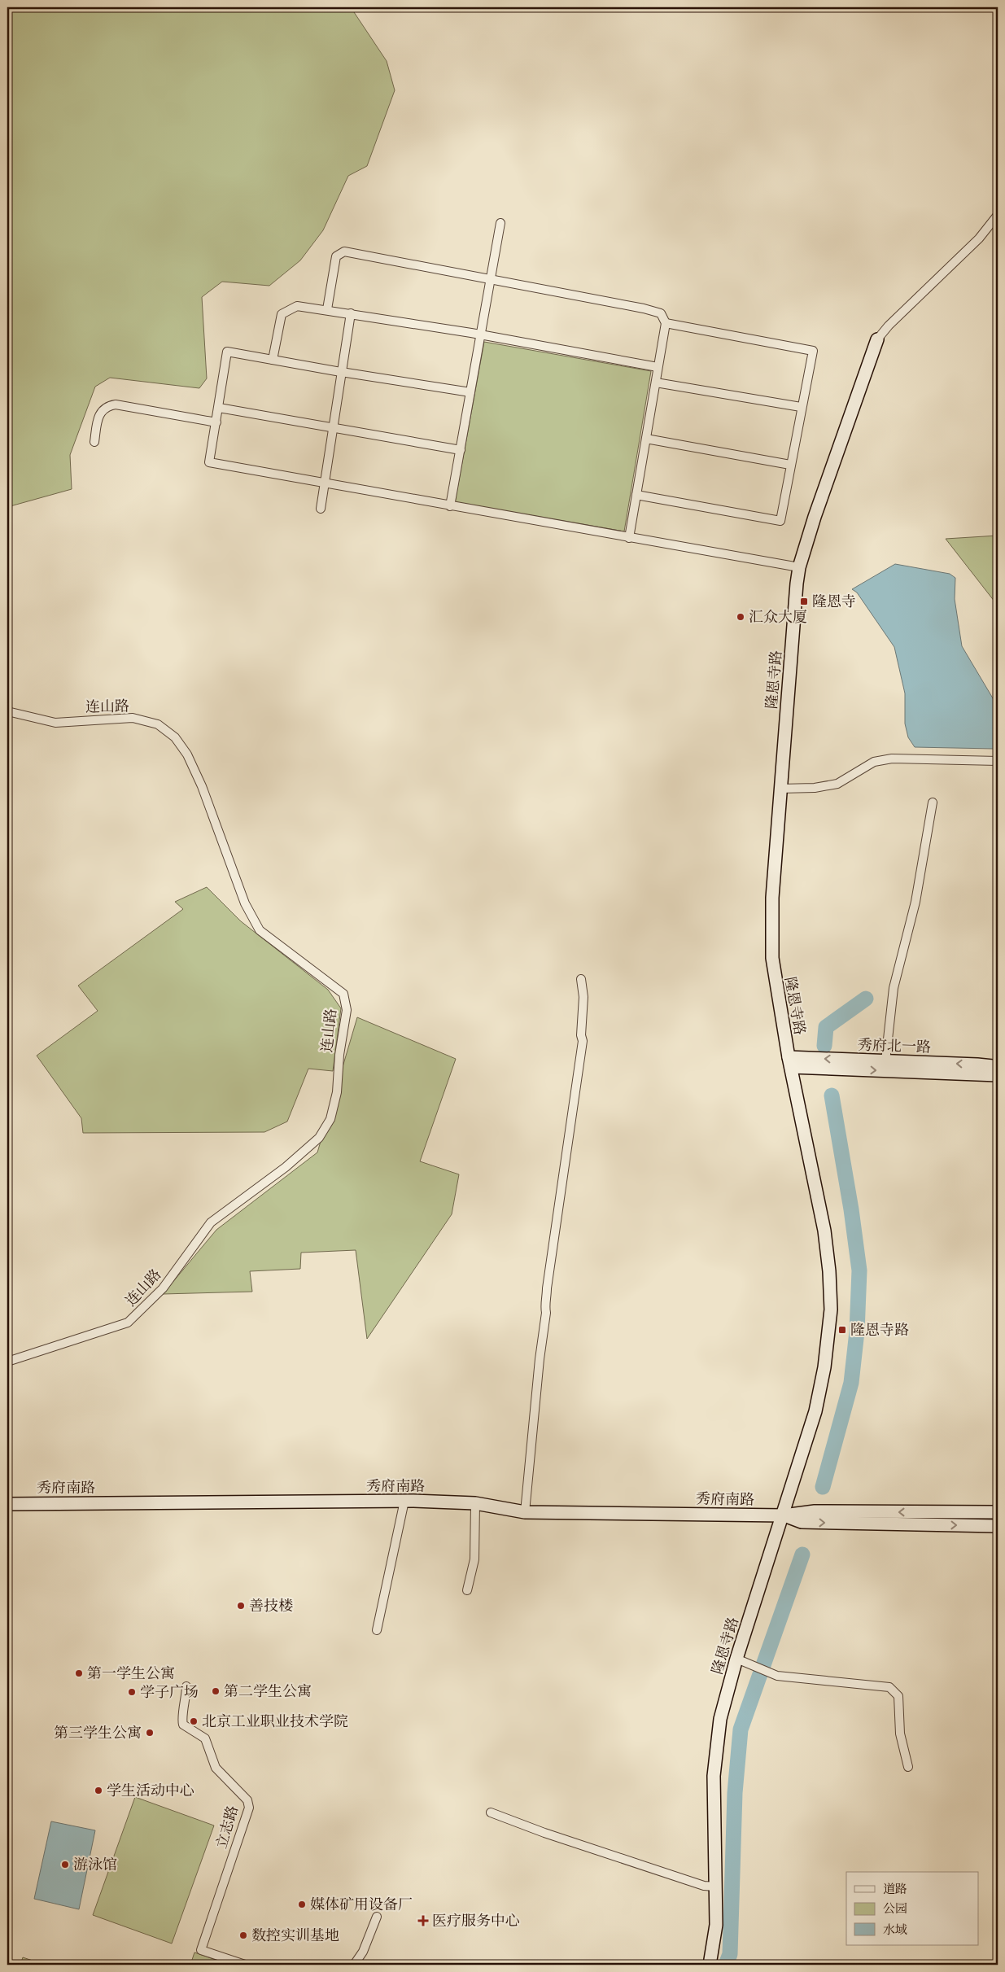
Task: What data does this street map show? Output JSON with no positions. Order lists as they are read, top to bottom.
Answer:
{
  "streets": {
    "street": [
      "隆恩寺路",
      "连山路",
      "秀府北一路",
      "秀府南路",
      "立志路"
    ]
  },
  "crossings": [
    ["隆恩寺路", "秀府北一路"],
    ["隆恩寺路", "秀府南路"]
  ],
  "places": {
    "transit": ["隆恩寺", "隆恩寺路"],
    "other": [
      "汇众大厦",
      "善技楼",
      "第一学生公寓",
      "第二学生公寓",
      "学子广场",
      "北京工业职业技术学院",
      "第三学生公寓",
      "学生活动中心",
      "游泳馆",
      "媒体矿用设备厂",
      "数控实训基地"
    ],
    "health": ["医疗服务中心"]
  },
  "legend": ["道路", "公园", "水域"]
}
